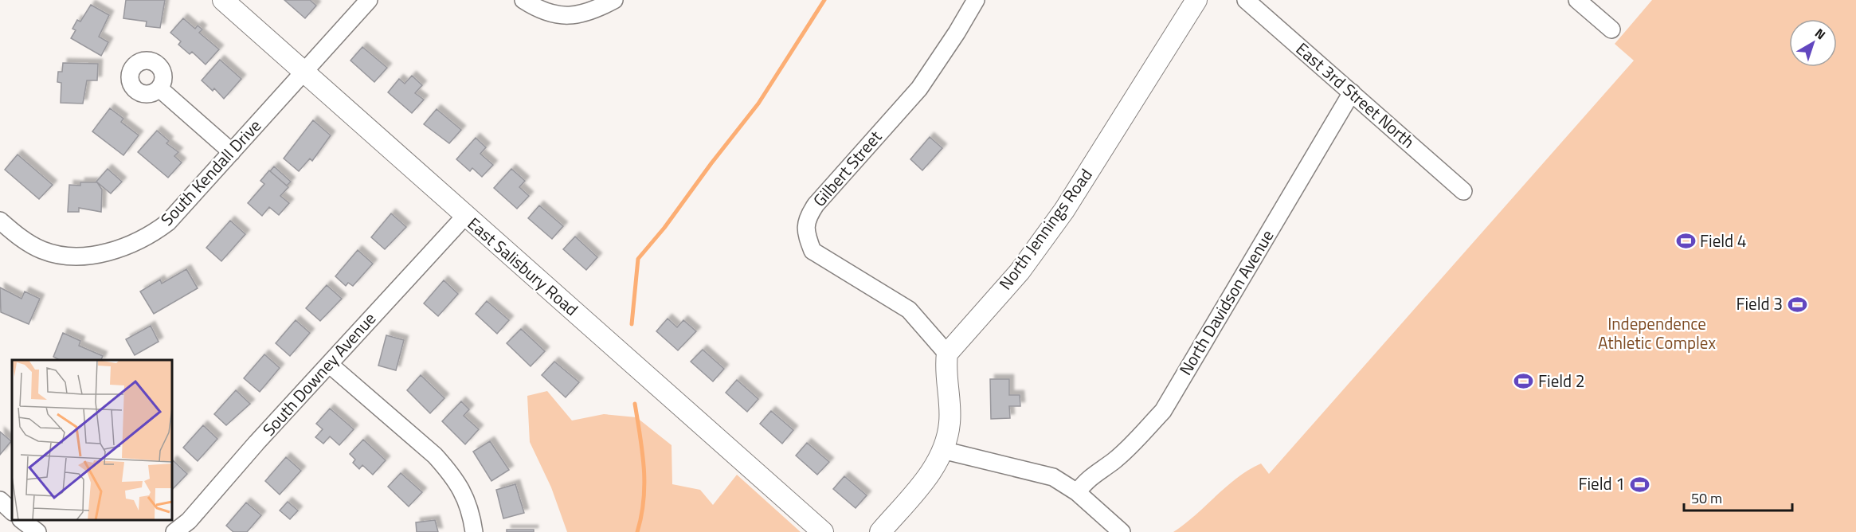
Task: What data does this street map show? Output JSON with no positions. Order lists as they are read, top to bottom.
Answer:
{
  "streets": {
    "street": [
      "East 3rd Street North",
      "Gilbert Street",
      "South Kendall Drive",
      "North Jennings Road",
      "East Salisbury Road",
      "North Davidson Avenue",
      "South Downey Avenue"
    ]
  },
  "crossings": [
    ["East 3rd Street North", "North Davidson Avenue"],
    ["Gilbert Street", "North Jennings Road"],
    ["South Kendall Drive", "East Salisbury Road"],
    ["East Salisbury Road", "South Downey Avenue"]
  ],
  "parks": ["Independence Athletic Complex"],
  "places": {
    "sports": [
      "Field 4",
      "Field 3",
      "Field 2",
      "Field 1"
    ]
  },
  "scale_bar": "50 m",
  "north": "top right"
}
